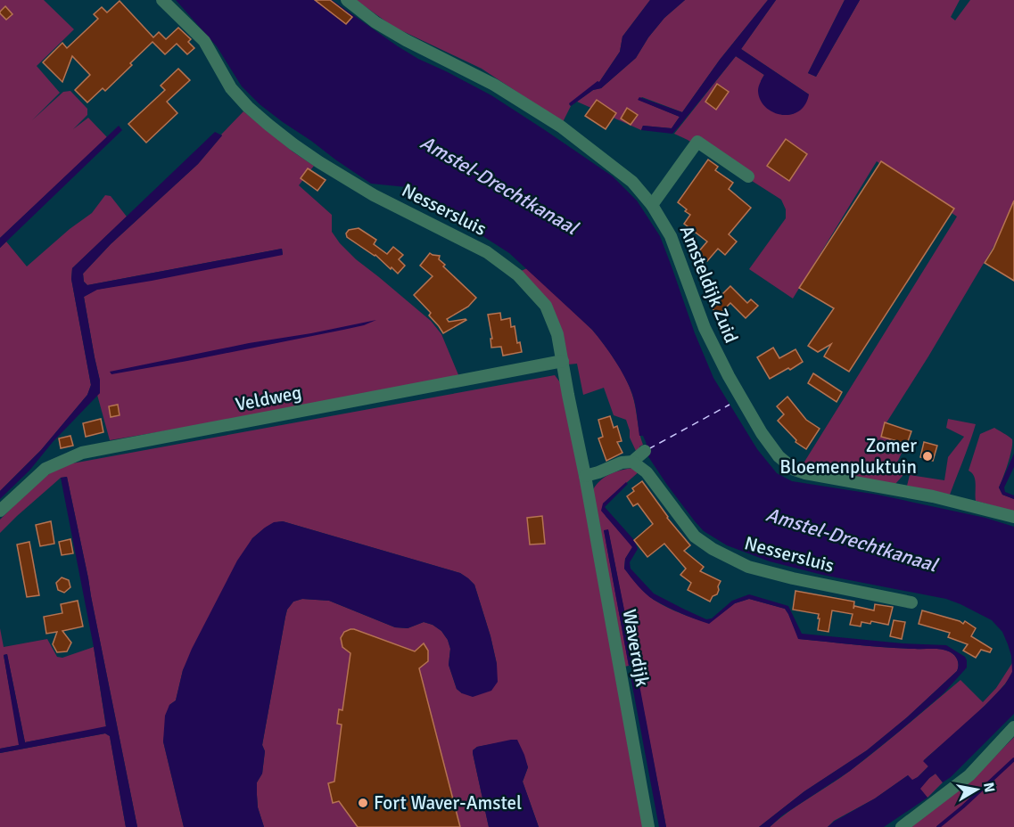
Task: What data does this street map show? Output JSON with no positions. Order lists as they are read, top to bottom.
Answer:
{
  "streets": {
    "street": [
      "Nessersluis",
      "Amsteldijk Zuid",
      "Veldweg",
      "Waverdijk"
    ]
  },
  "crossings": [
    ["Nessersluis", "Veldweg"],
    ["Nessersluis", "Waverdijk"]
  ],
  "water": ["Amstel-Drechtkanaal"],
  "places": ["Zomer Bloemenpluktuin", "Fort Waver-Amstel"],
  "north": "right"
}
